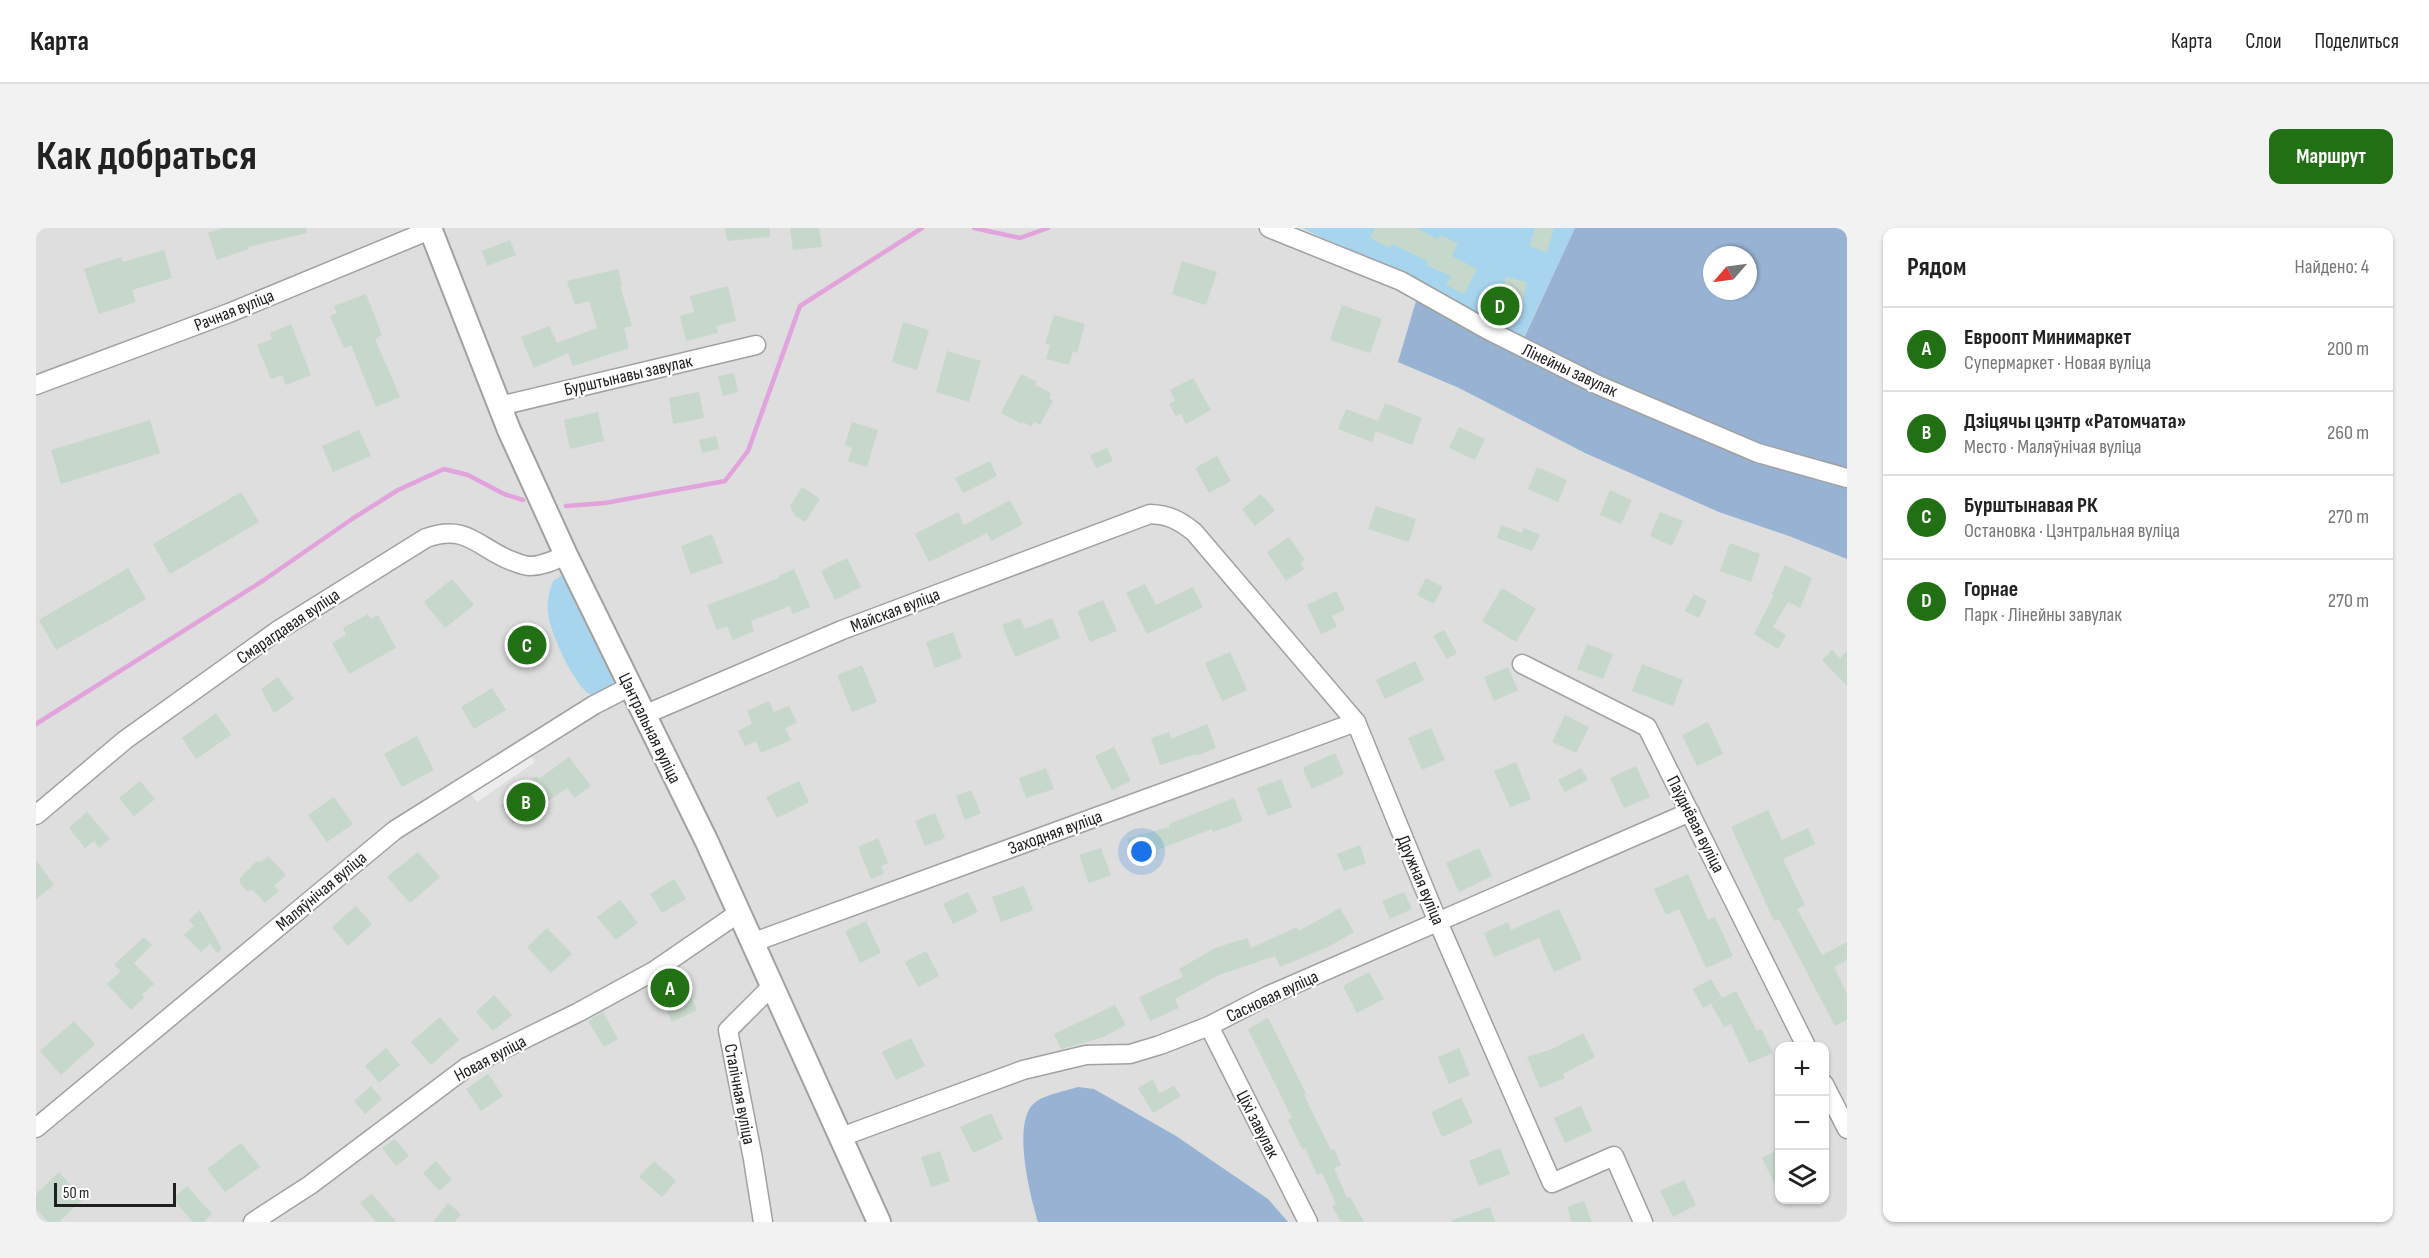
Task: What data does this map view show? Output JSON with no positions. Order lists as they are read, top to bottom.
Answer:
{
  "streets": {
    "street": [
      "Рачная вуліца",
      "Лінейны завулак",
      "Бурштынавы завулак",
      "Майская вуліца",
      "Смарагдавая вуліца",
      "Цэнтральная вуліца",
      "Паўднёвая вуліца",
      "Заходняя вуліца",
      "Дружная вуліца",
      "Маляўнічая вуліца",
      "Сасновая вуліца",
      "Новая вуліца",
      "Сталічная вуліца",
      "Ціхі завулак"
    ]
  },
  "crossings": [
    ["Рачная вуліца", "Цэнтральная вуліца"],
    ["Бурштынавы завулак", "Цэнтральная вуліца"],
    ["Майская вуліца", "Цэнтральная вуліца"],
    ["Майская вуліца", "Дружная вуліца"],
    ["Смарагдавая вуліца", "Цэнтральная вуліца"],
    ["Цэнтральная вуліца", "Заходняя вуліца"],
    ["Цэнтральная вуліца", "Маляўнічая вуліца"],
    ["Цэнтральная вуліца", "Сасновая вуліца"],
    ["Цэнтральная вуліца", "Новая вуліца"],
    ["Цэнтральная вуліца", "Сталічная вуліца"],
    ["Паўднёвая вуліца", "Сасновая вуліца"],
    ["Заходняя вуліца", "Дружная вуліца"],
    ["Дружная вуліца", "Сасновая вуліца"],
    ["Сасновая вуліца", "Ціхі завулак"]
  ],
  "scale_bar": "50 m",
  "north": "bottom left",
  "page": {
    "header": "Карта",
    "nav": ["Карта", "Слои", "Поделиться"],
    "buttons": "Маршрут",
    "title": "Как добраться",
    "heading": ["Рядом", "Найдено: 4"],
    "pins": [
      "D",
      "C",
      "B",
      "A"
    ],
    "list": [
      {
        "mark": "A",
        "name": "Евроопт Минимаркет",
        "note": "Супермаркет · Новая вуліца",
        "value": "200 m"
      },
      {
        "mark": "B",
        "name": "Дзіцячы цэнтр «Ратомчата»",
        "note": "Место · Маляўнічая вуліца",
        "value": "260 m"
      },
      {
        "mark": "C",
        "name": "Бурштынавая РК",
        "note": "Остановка · Цэнтральная вуліца",
        "value": "270 m"
      },
      {
        "mark": "D",
        "name": "Горнае",
        "note": "Парк · Лінейны завулак",
        "value": "270 m"
      }
    ],
    "map_buttons": ["+", "−"],
    "scale": "50 m"
  }
}
